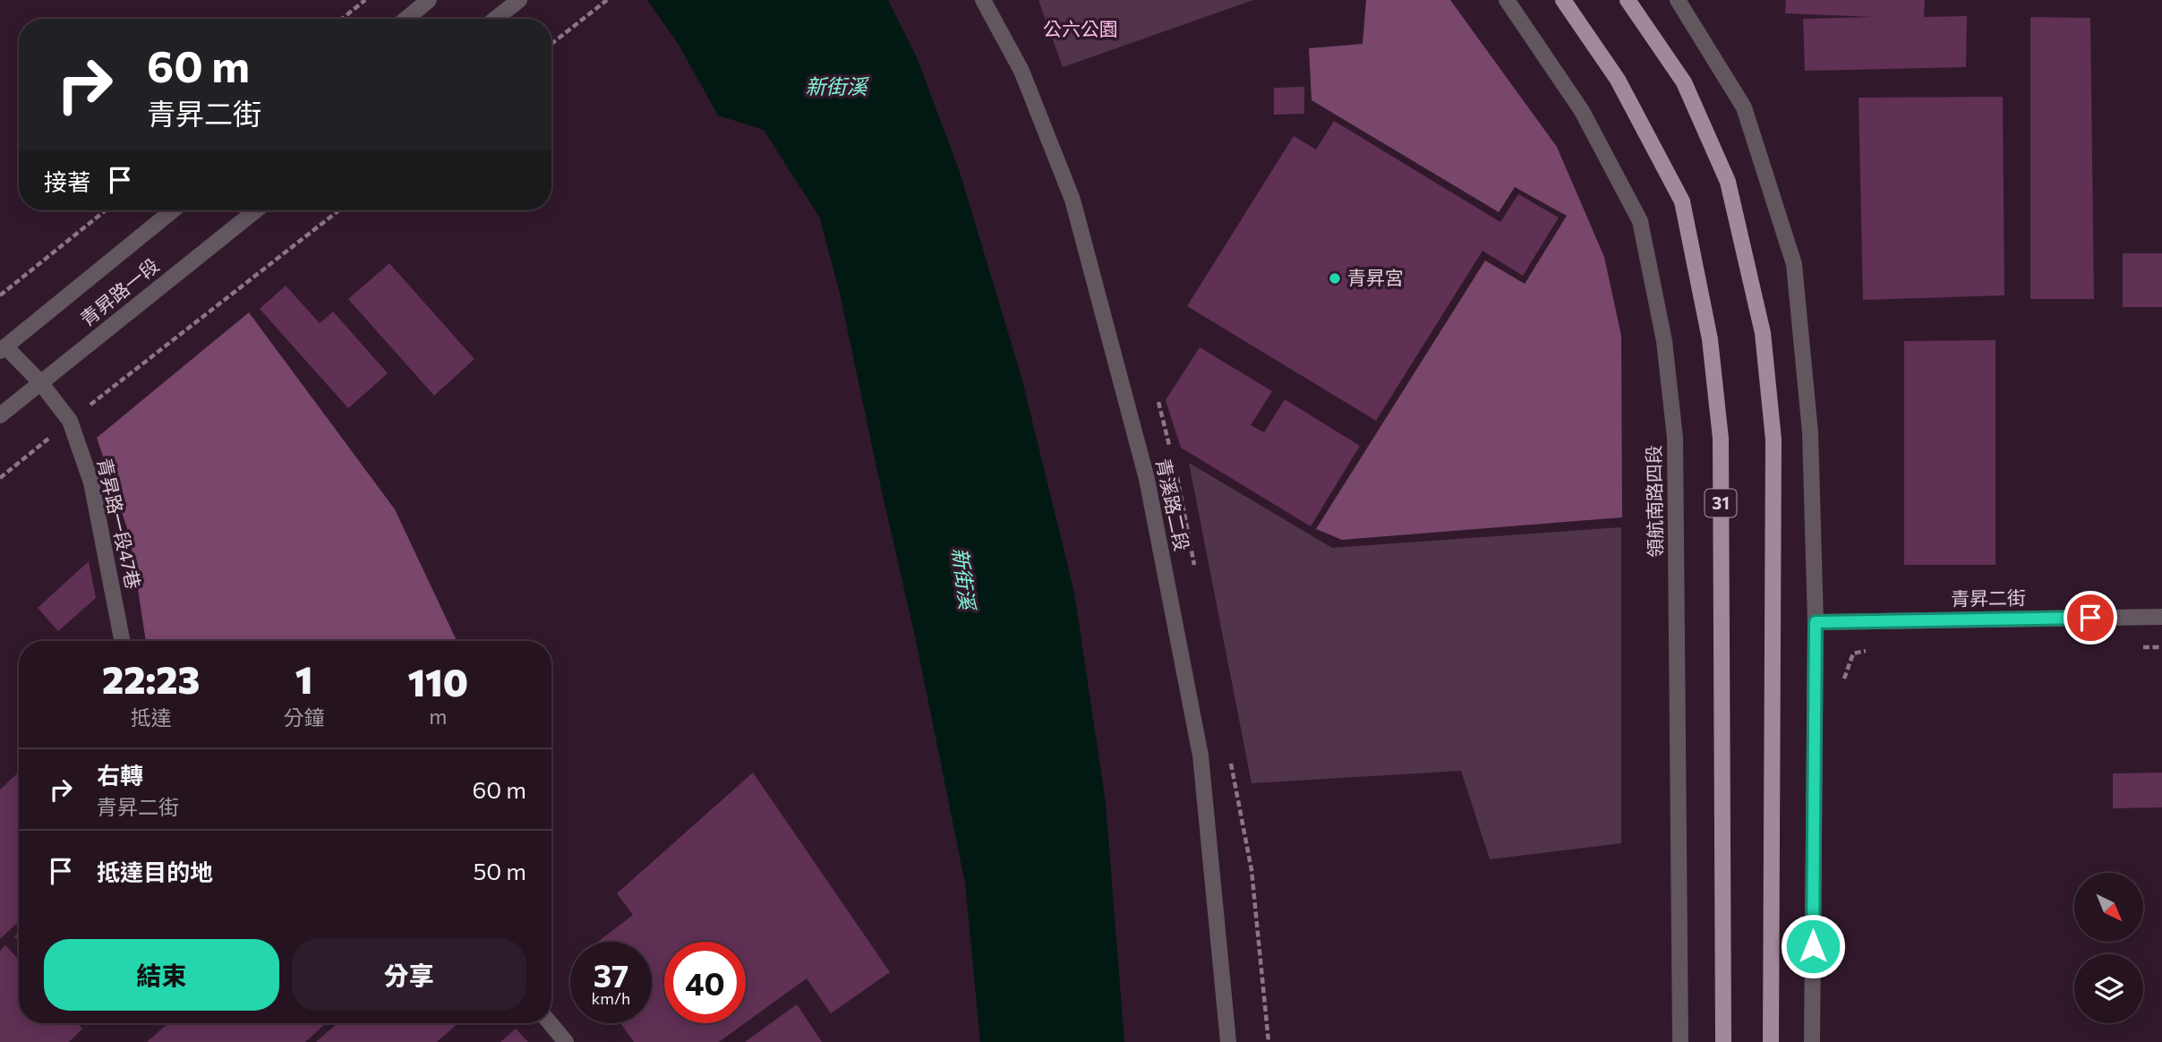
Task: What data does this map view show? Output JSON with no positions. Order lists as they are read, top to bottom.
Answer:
{
  "streets": {
    "main road": ["31"],
    "street": [
      "青昇路一段",
      "領航南路四段",
      "青溪路二段",
      "青昇路一段47巷",
      "青昇二街"
    ]
  },
  "crossings": [
    ["青昇路一段", "青昇路一段47巷"]
  ],
  "water": ["新街溪"],
  "parks": ["公六公園"],
  "places": ["青昇宮"],
  "north": "bottom right",
  "page": {
    "turn": ["60 m", "青昇二街"],
    "then": "接著",
    "eta": [
      "22:23",
      "抵達",
      "1",
      "分鐘",
      "110",
      "m"
    ],
    "list": [
      {
        "name": "右轉",
        "note": "青昇二街",
        "value": "60 m"
      },
      {
        "name": "抵達目的地",
        "value": "50 m"
      }
    ],
    "buttons": ["結束", "分享"],
    "speed": "37 km/h",
    "limit": "40"
  }
}
